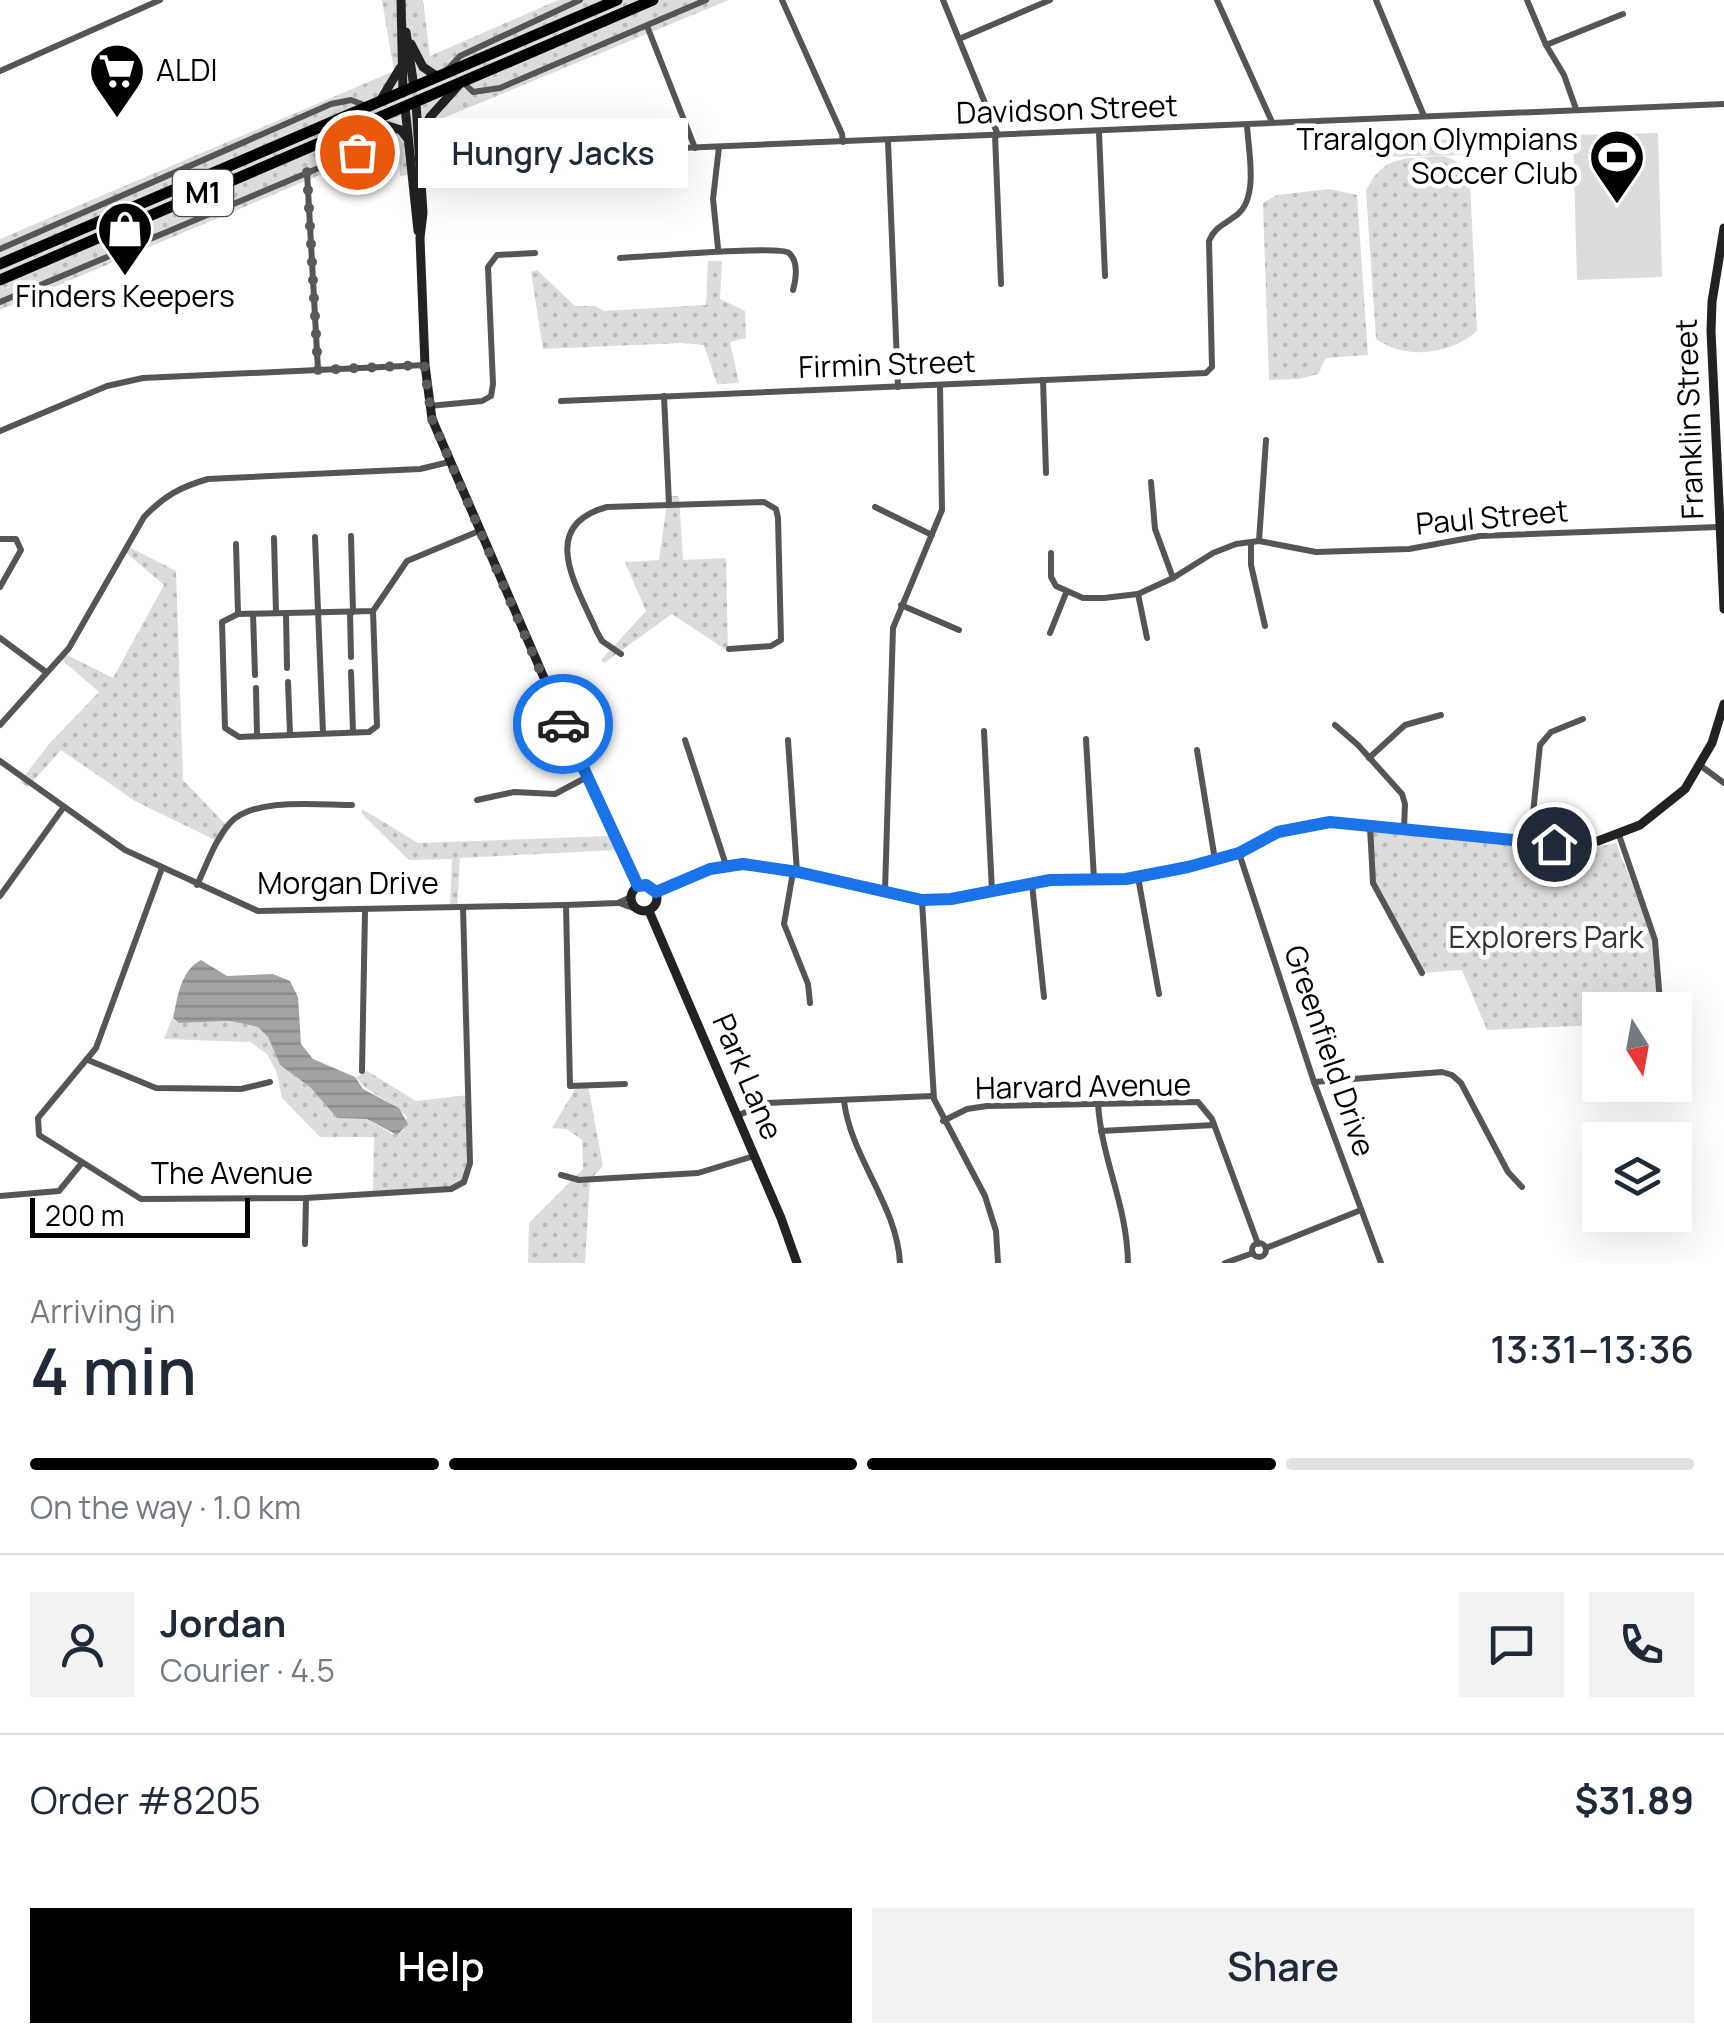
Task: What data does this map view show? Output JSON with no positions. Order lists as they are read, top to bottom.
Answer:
{
  "streets": {
    "highway": ["M1"],
    "street": [
      "Davidson Street",
      "Firmin Street",
      "Franklin Street",
      "Paul Street",
      "Morgan Drive",
      "Greenfield Drive",
      "Park Lane",
      "Harvard Avenue",
      "The Avenue"
    ]
  },
  "crossings": [
    ["Davidson Street", "Firmin Street"],
    ["Franklin Street", "Paul Street"],
    ["Morgan Drive", "Park Lane"],
    ["Morgan Drive", "The Avenue"]
  ],
  "parks": ["Explorers Park"],
  "places": {
    "supermarket": ["ALDI"],
    "other": ["Hungry Jacks"],
    "sports": ["Traralgon Olympians Soccer Club"],
    "shop": ["Finders Keepers"]
  },
  "scale_bar": "200 m",
  "north": "bottom",
  "page": {
    "bubble": "Hungry Jacks",
    "scale": "200 m",
    "heading": ["4 min", "Arriving in", "13:31–13:36"],
    "panel": [
      "Jordan",
      "Courier · 4.5",
      "Order #8205",
      "$31.89"
    ],
    "bar": "On the way · 1.0 km",
    "buttons": ["Help", "Share"]
  }
}
